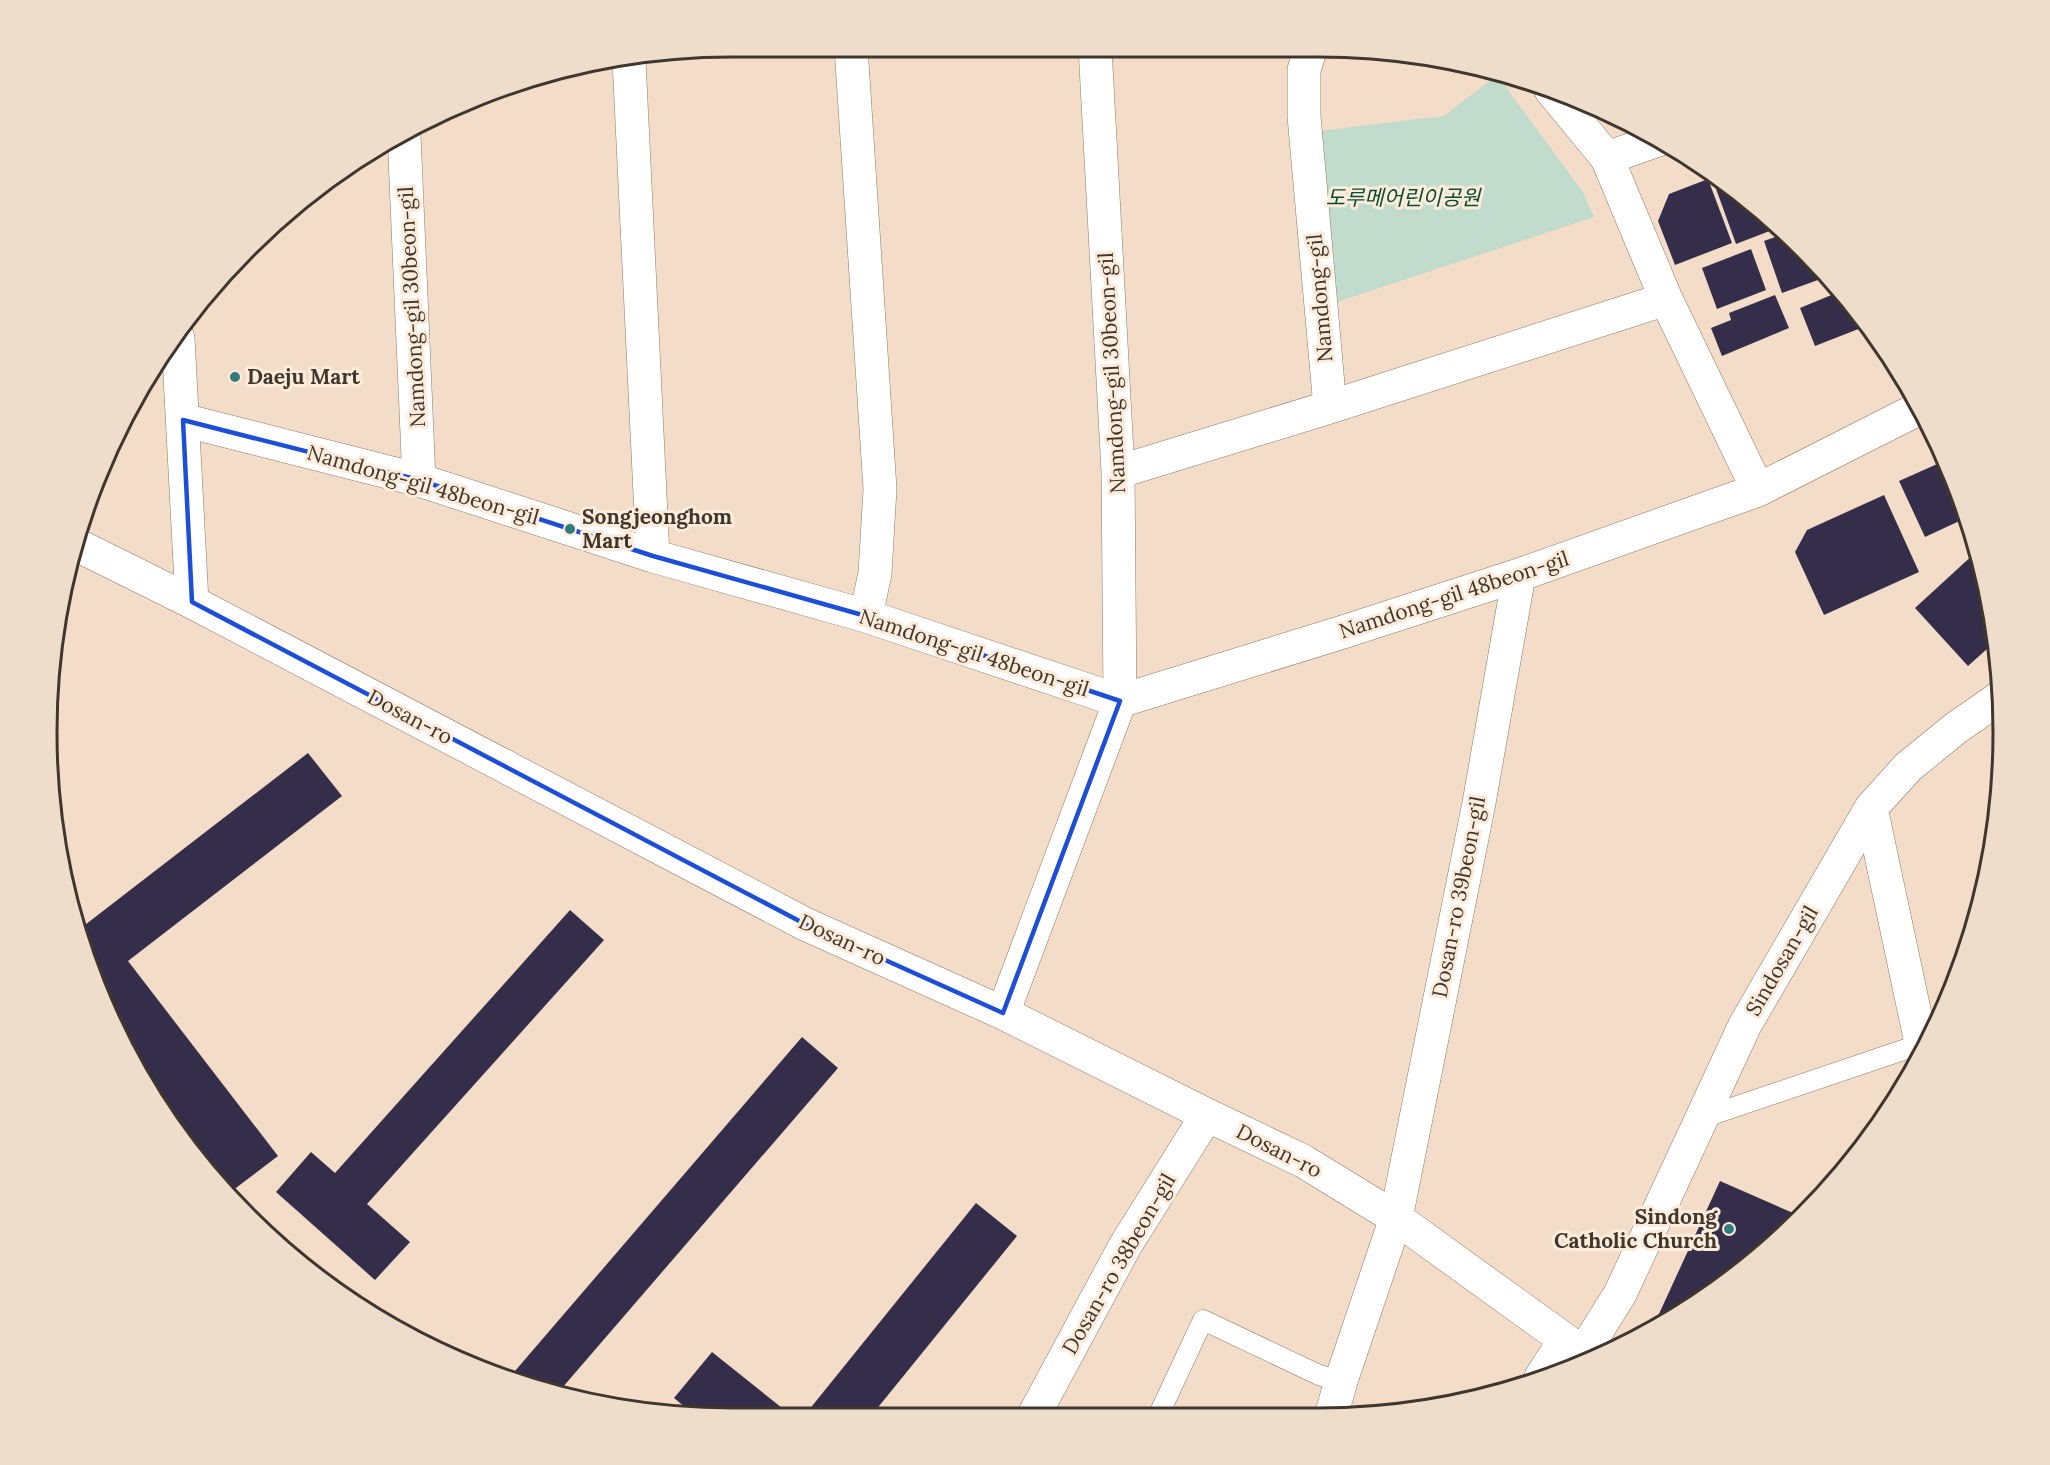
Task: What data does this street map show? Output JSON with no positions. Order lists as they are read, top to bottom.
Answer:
{
  "streets": {
    "street": [
      "Namdong-gil",
      "Namdong-gil 30beon-gil",
      "Namdong-gil 48beon-gil",
      "Dosan-ro",
      "Dosan-ro 39beon-gil",
      "Sindosan-gil",
      "Dosan-ro 38beon-gil"
    ]
  },
  "crossings": [
    ["Namdong-gil 30beon-gil", "Namdong-gil 48beon-gil"],
    ["Namdong-gil 48beon-gil", "Dosan-ro 39beon-gil"],
    ["Dosan-ro", "Dosan-ro 39beon-gil"],
    ["Dosan-ro", "Sindosan-gil"],
    ["Dosan-ro", "Dosan-ro 38beon-gil"]
  ],
  "parks": ["도루메어린이공원"],
  "places": ["Daeju Mart", "Songjeonghom Mart", "Sindong Catholic Church"]
}
